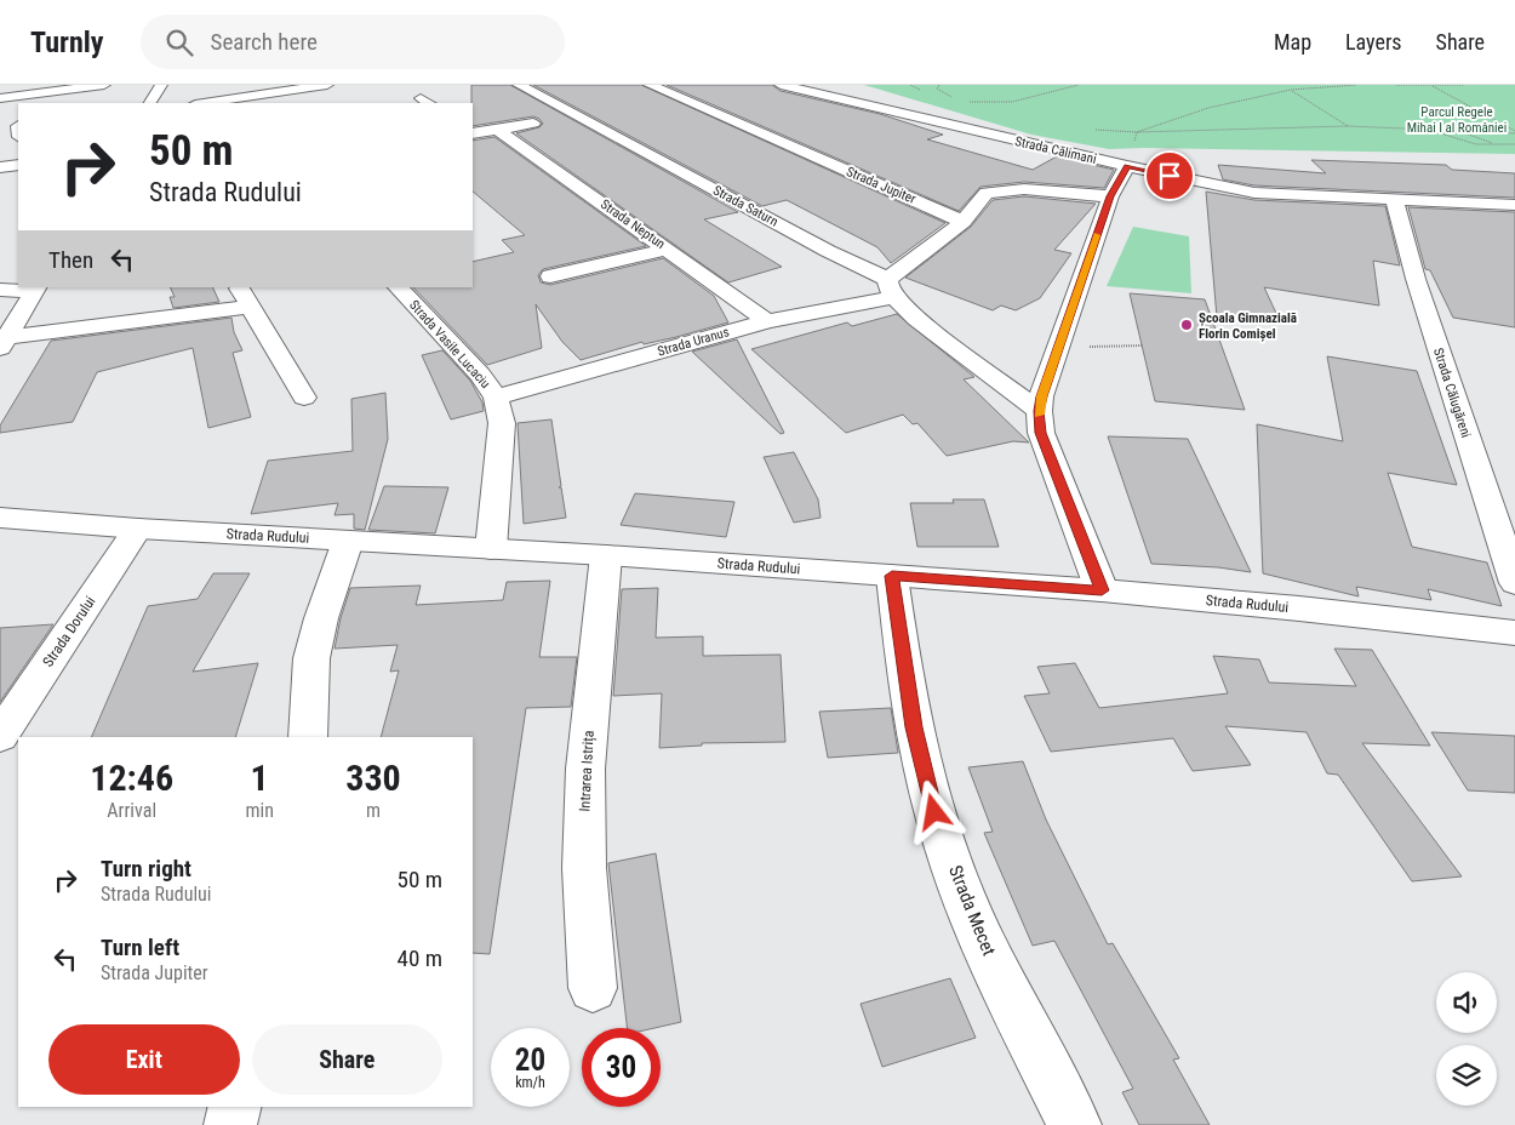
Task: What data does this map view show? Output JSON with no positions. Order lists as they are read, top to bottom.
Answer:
{
  "streets": {
    "street": [
      "Strada Călimani",
      "Strada Jupiter",
      "Strada Saturn",
      "Strada Neptun",
      "Strada Uranus",
      "Strada Vasile Lucaciu",
      "Strada Călugăreni",
      "Strada Rudului",
      "Strada Dorului",
      "Intrarea Istrița",
      "Strada Mecet"
    ]
  },
  "crossings": [
    ["Strada Călimani", "Strada Călugăreni"],
    ["Strada Saturn", "Strada Uranus"],
    ["Strada Neptun", "Strada Uranus"],
    ["Strada Uranus", "Strada Vasile Lucaciu"],
    ["Strada Vasile Lucaciu", "Strada Rudului"],
    ["Strada Rudului", "Strada Dorului"],
    ["Strada Rudului", "Intrarea Istrița"],
    ["Strada Rudului", "Strada Mecet"]
  ],
  "parks": ["Parcul Regele Mihai I al României"],
  "places": ["Școala Gimnazială Florin Comișel"],
  "page": {
    "header": "Turnly",
    "search": "Search here",
    "nav": ["Map", "Layers", "Share"],
    "turn": ["50 m", "Strada Rudului"],
    "then": "Then",
    "eta": [
      "12:46",
      "Arrival",
      "1",
      "min",
      "330",
      "m"
    ],
    "list": [
      {
        "name": "Turn right",
        "note": "Strada Rudului",
        "value": "50 m"
      },
      {
        "name": "Turn left",
        "note": "Strada Jupiter",
        "value": "40 m"
      }
    ],
    "buttons": ["Exit", "Share"],
    "speed": "20 km/h",
    "limit": "30"
  }
}
